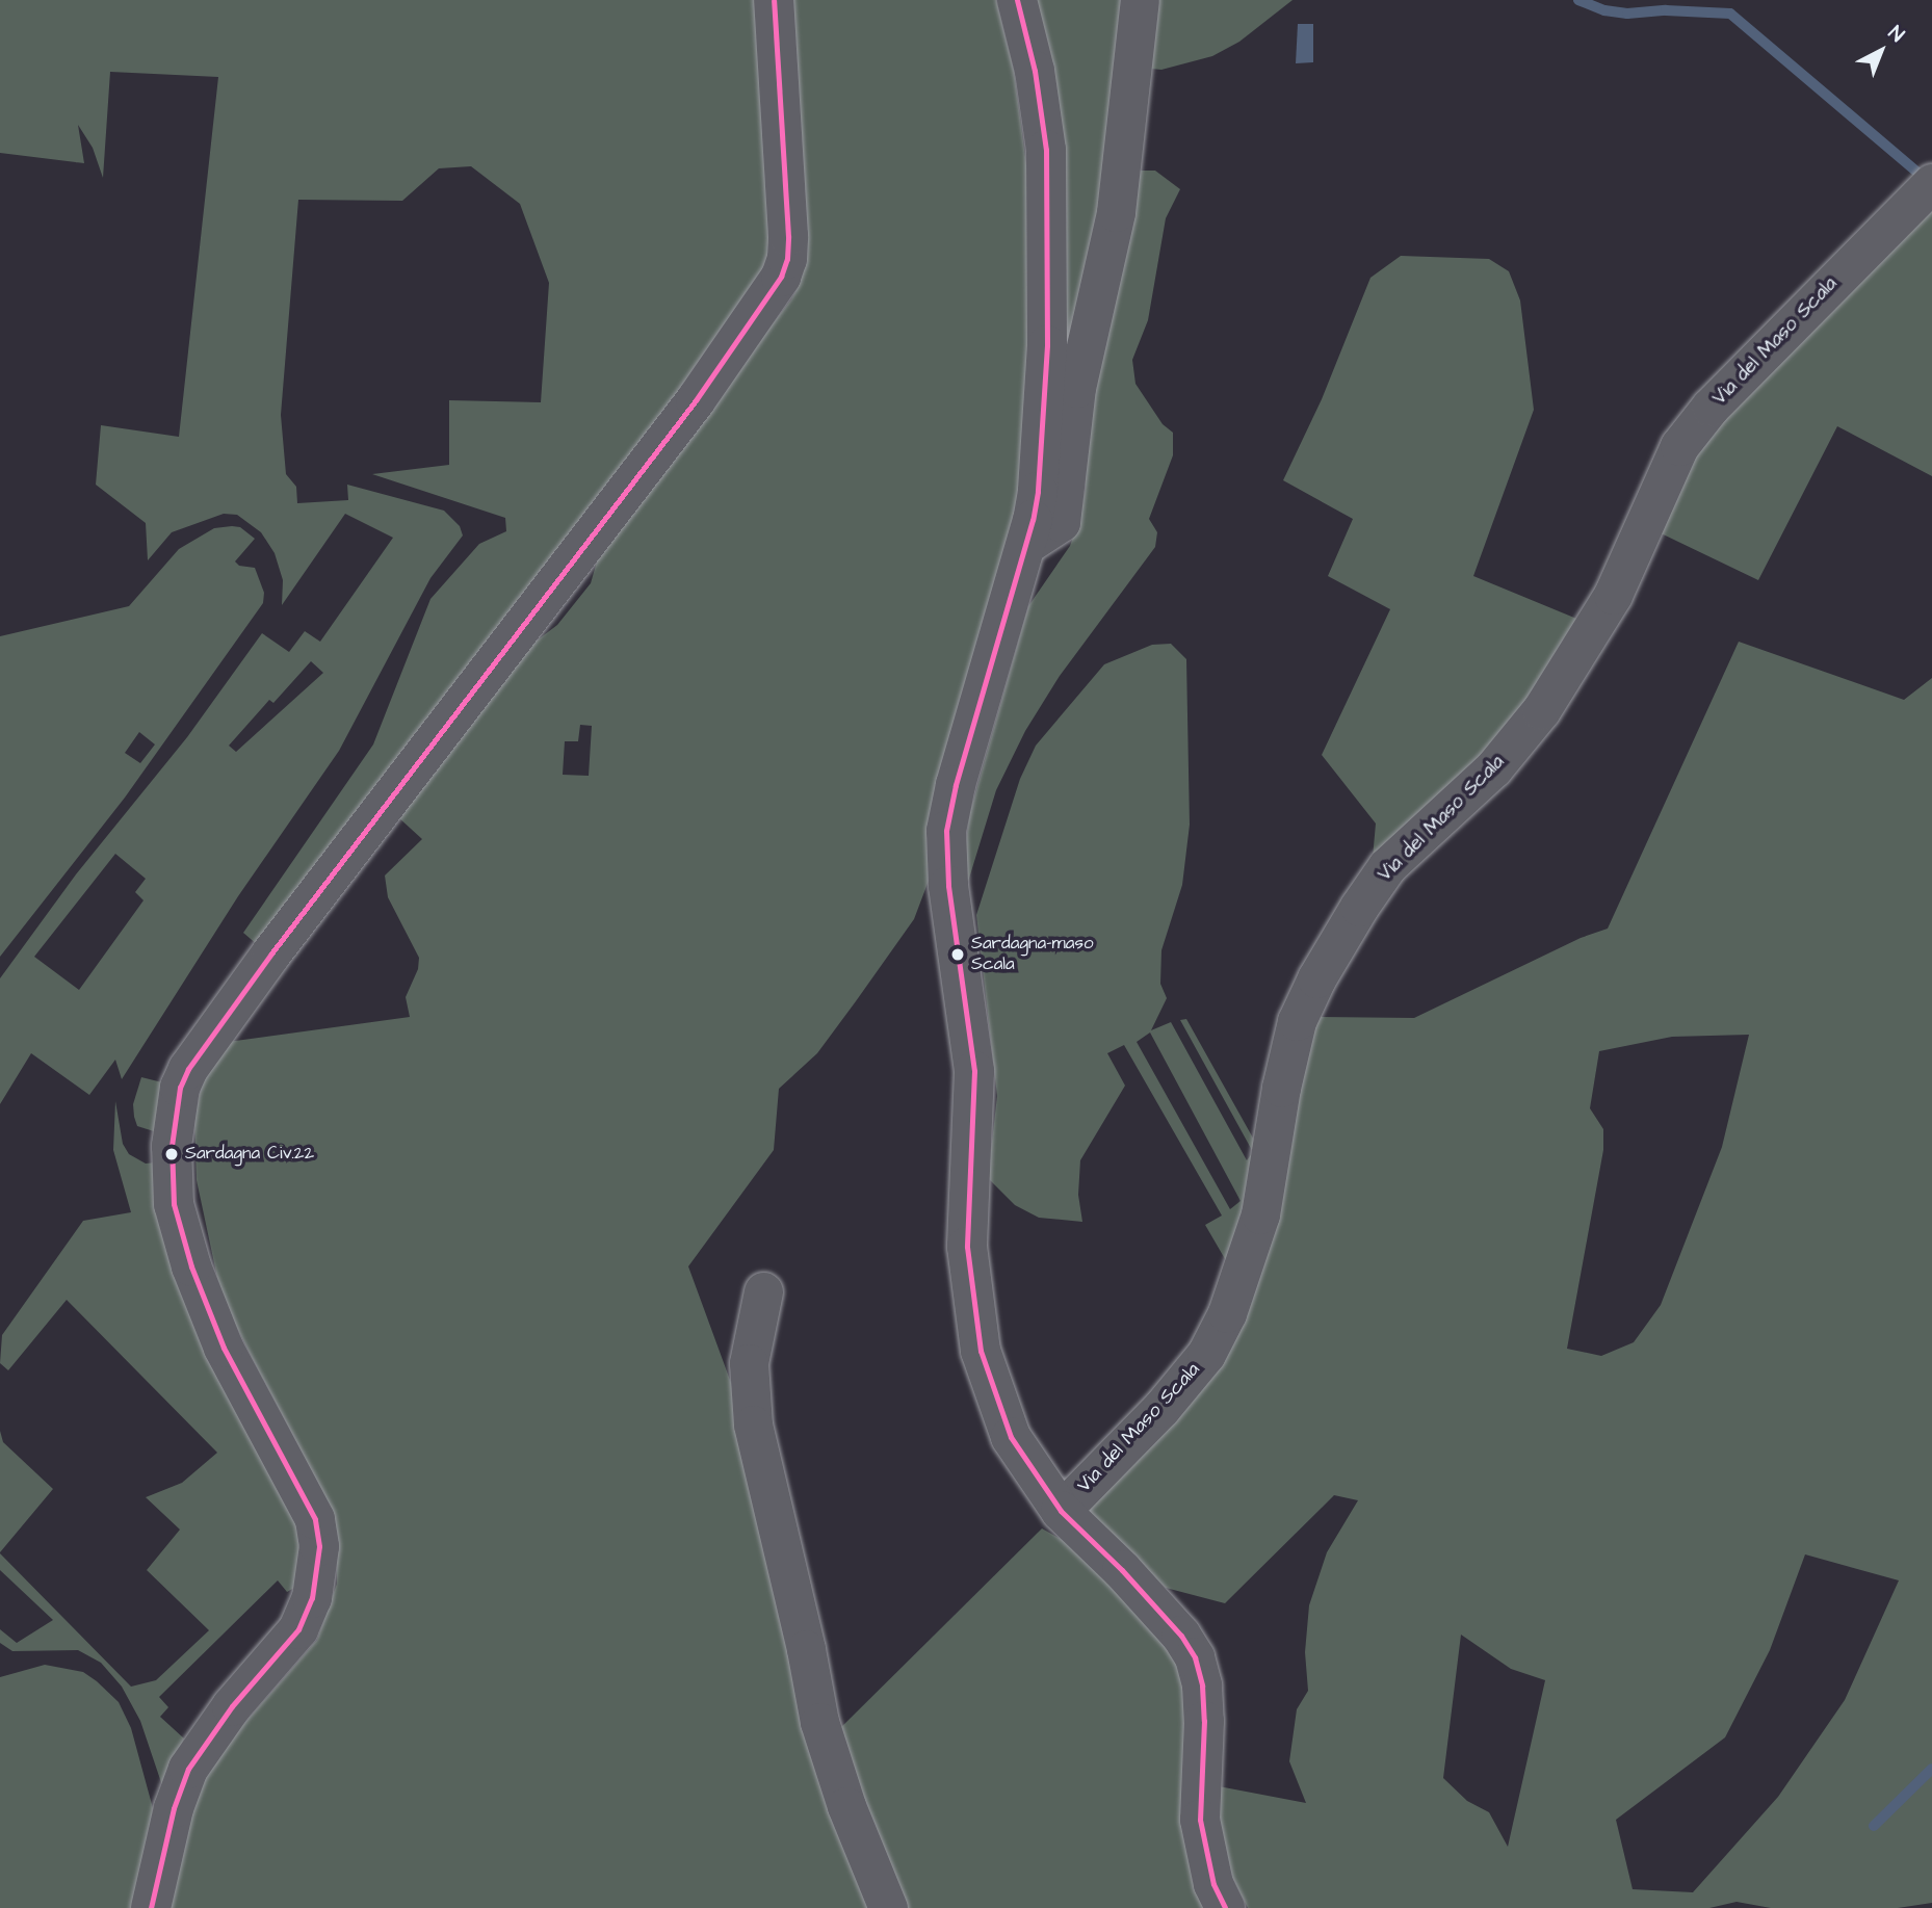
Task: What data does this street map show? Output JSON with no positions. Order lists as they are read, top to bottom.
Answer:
{
  "streets": {
    "street": ["Via del Maso Scala"]
  },
  "places": ["Sardagna-maso Scala", "Sardagna Civ.22"],
  "north": "top right"
}
